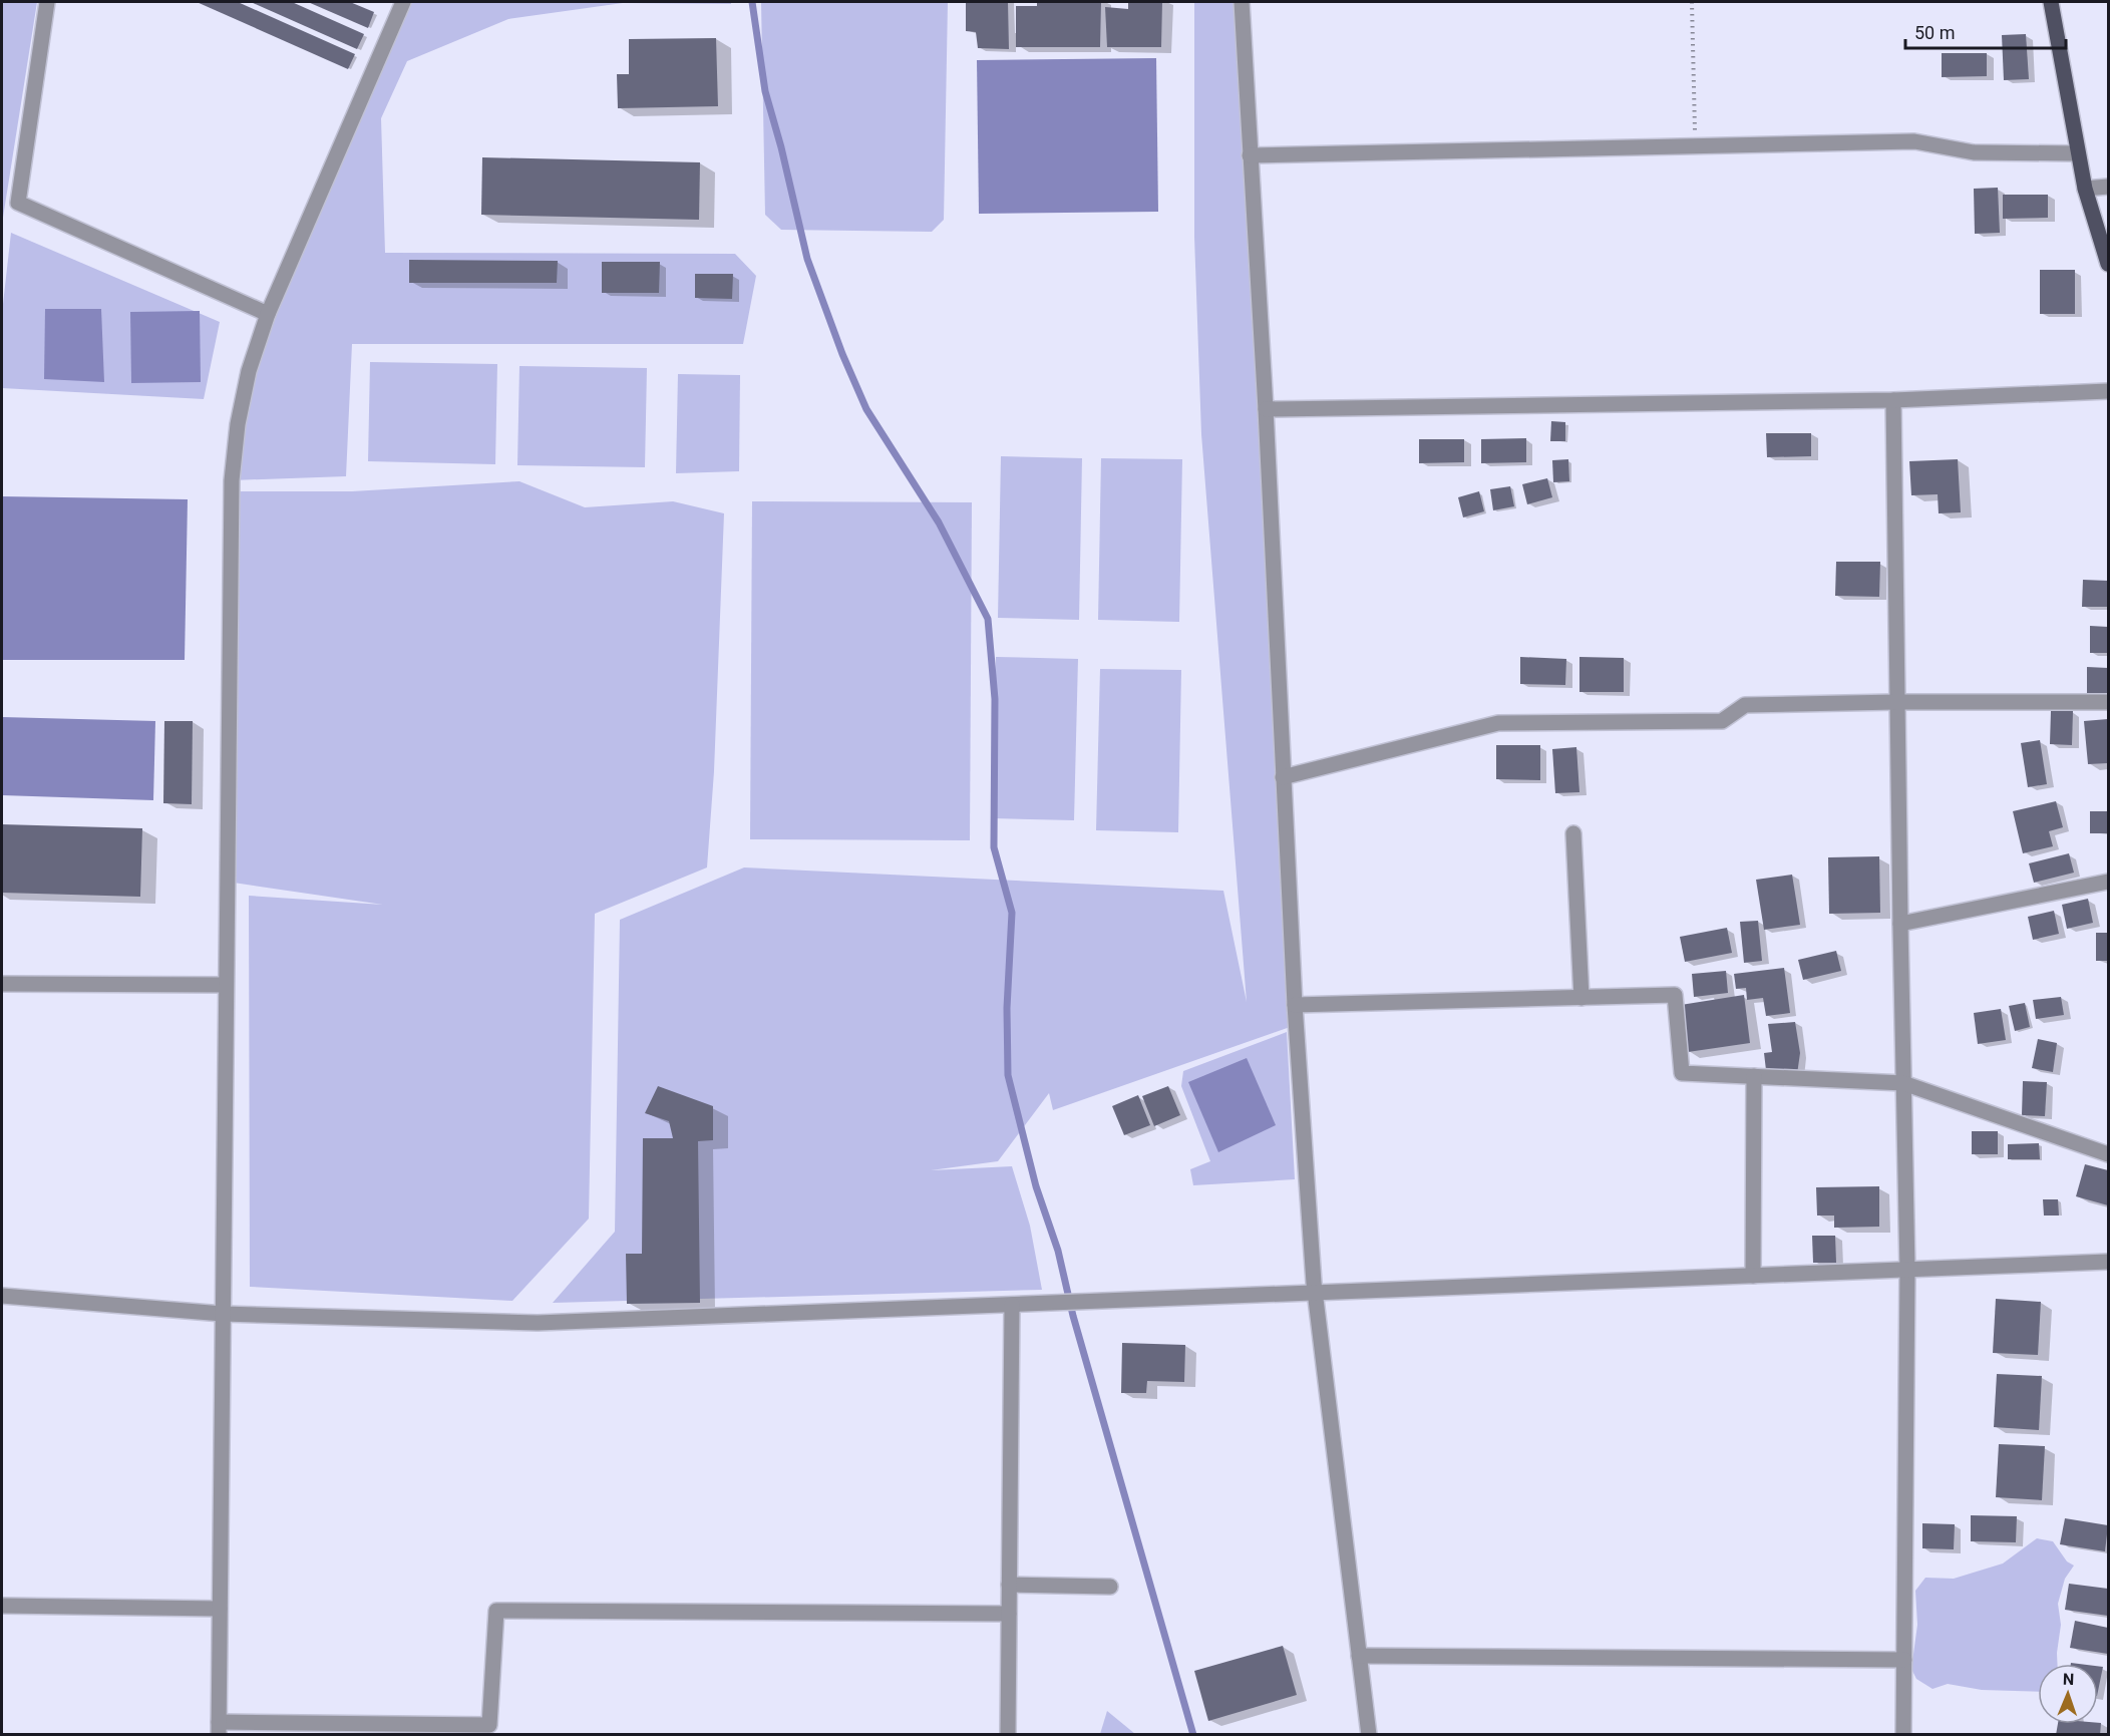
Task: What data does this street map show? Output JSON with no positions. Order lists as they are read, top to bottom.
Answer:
{
  "scale_bar": "50 m",
  "north": "top"
}
